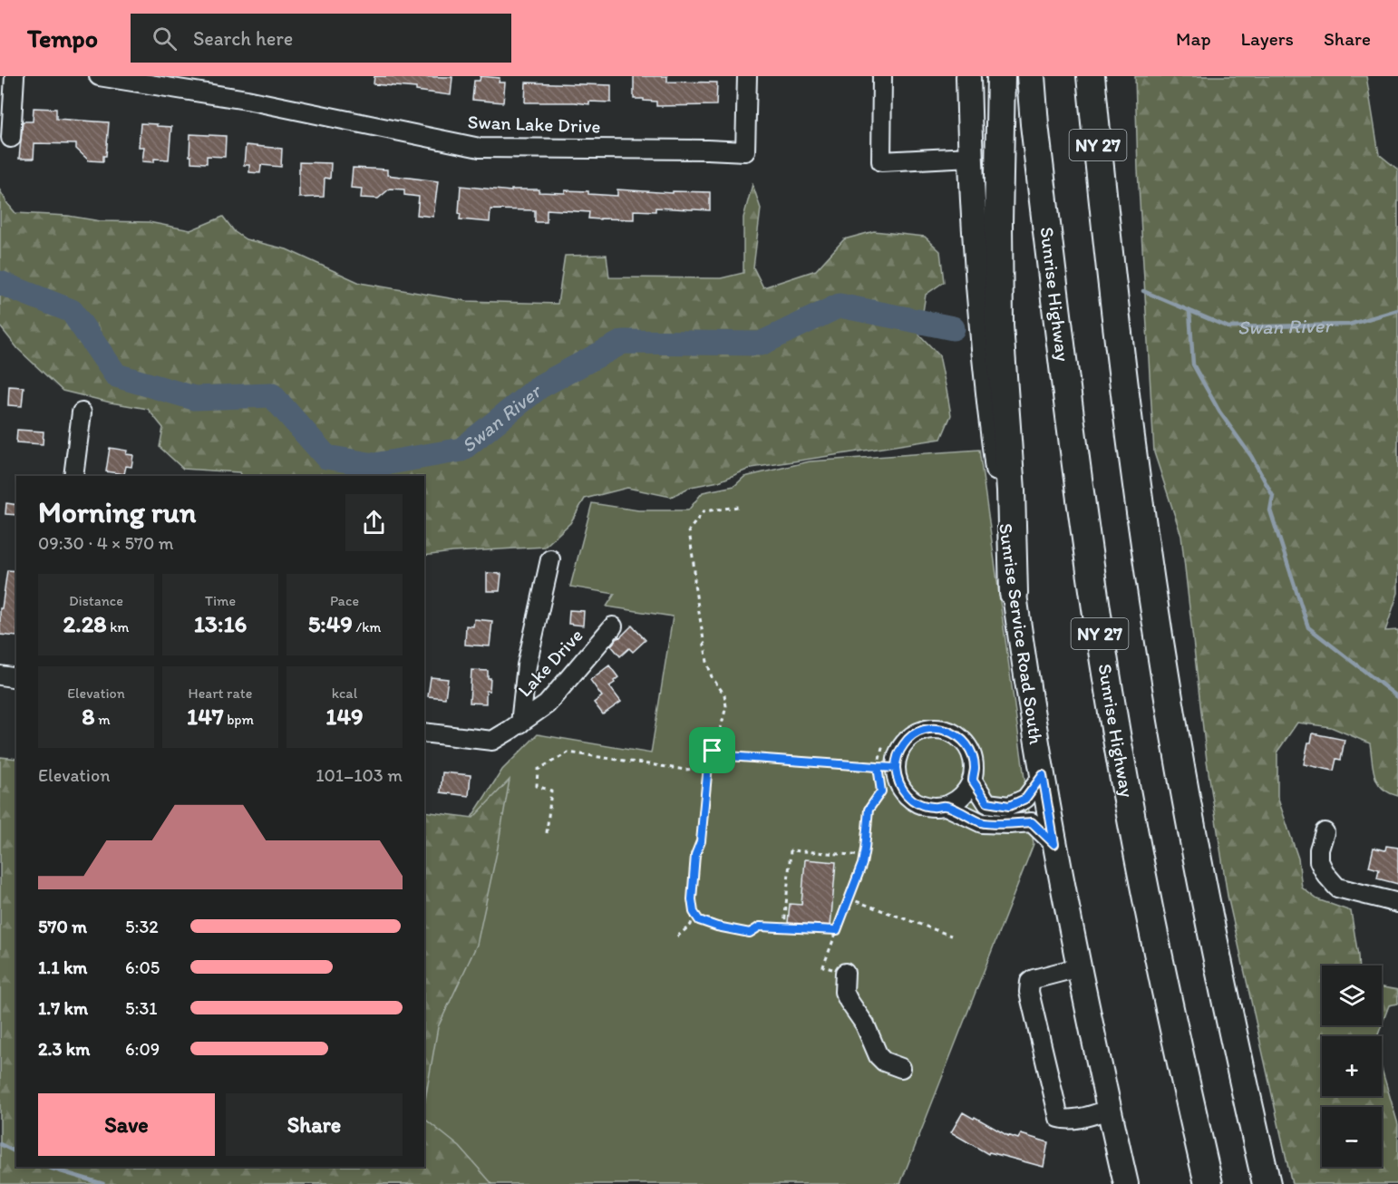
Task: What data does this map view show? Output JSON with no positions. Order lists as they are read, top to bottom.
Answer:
{
  "streets": {
    "highway": ["NY 27", "Sunrise Highway"],
    "main road": ["Sunrise Service Road South"],
    "street": ["Swan Lake Drive", "Lake Drive"]
  },
  "water": ["Swan River"],
  "page": {
    "header": "Tempo",
    "search": "Search here",
    "nav": ["Map", "Layers", "Share"],
    "heading": ["Morning run", "09:30 · 4 × 570 m"],
    "stats": [
      ["Distance", "2.28 km"],
      ["Time", "13:16"],
      ["Pace", "5:49 /km"],
      ["Elevation", "8 m"],
      ["Heart rate", "147 bpm"],
      ["kcal", "149"]
    ],
    "chart": ["Elevation", "101–103 m"],
    "list": [
      {
        "name": "570 m",
        "note": "5:32"
      },
      {
        "name": "1.1 km",
        "note": "6:05"
      },
      {
        "name": "1.7 km",
        "note": "5:31"
      },
      {
        "name": "2.3 km",
        "note": "6:09"
      }
    ],
    "map_buttons": ["+", "−"],
    "buttons": ["Save", "Share"]
  }
}
